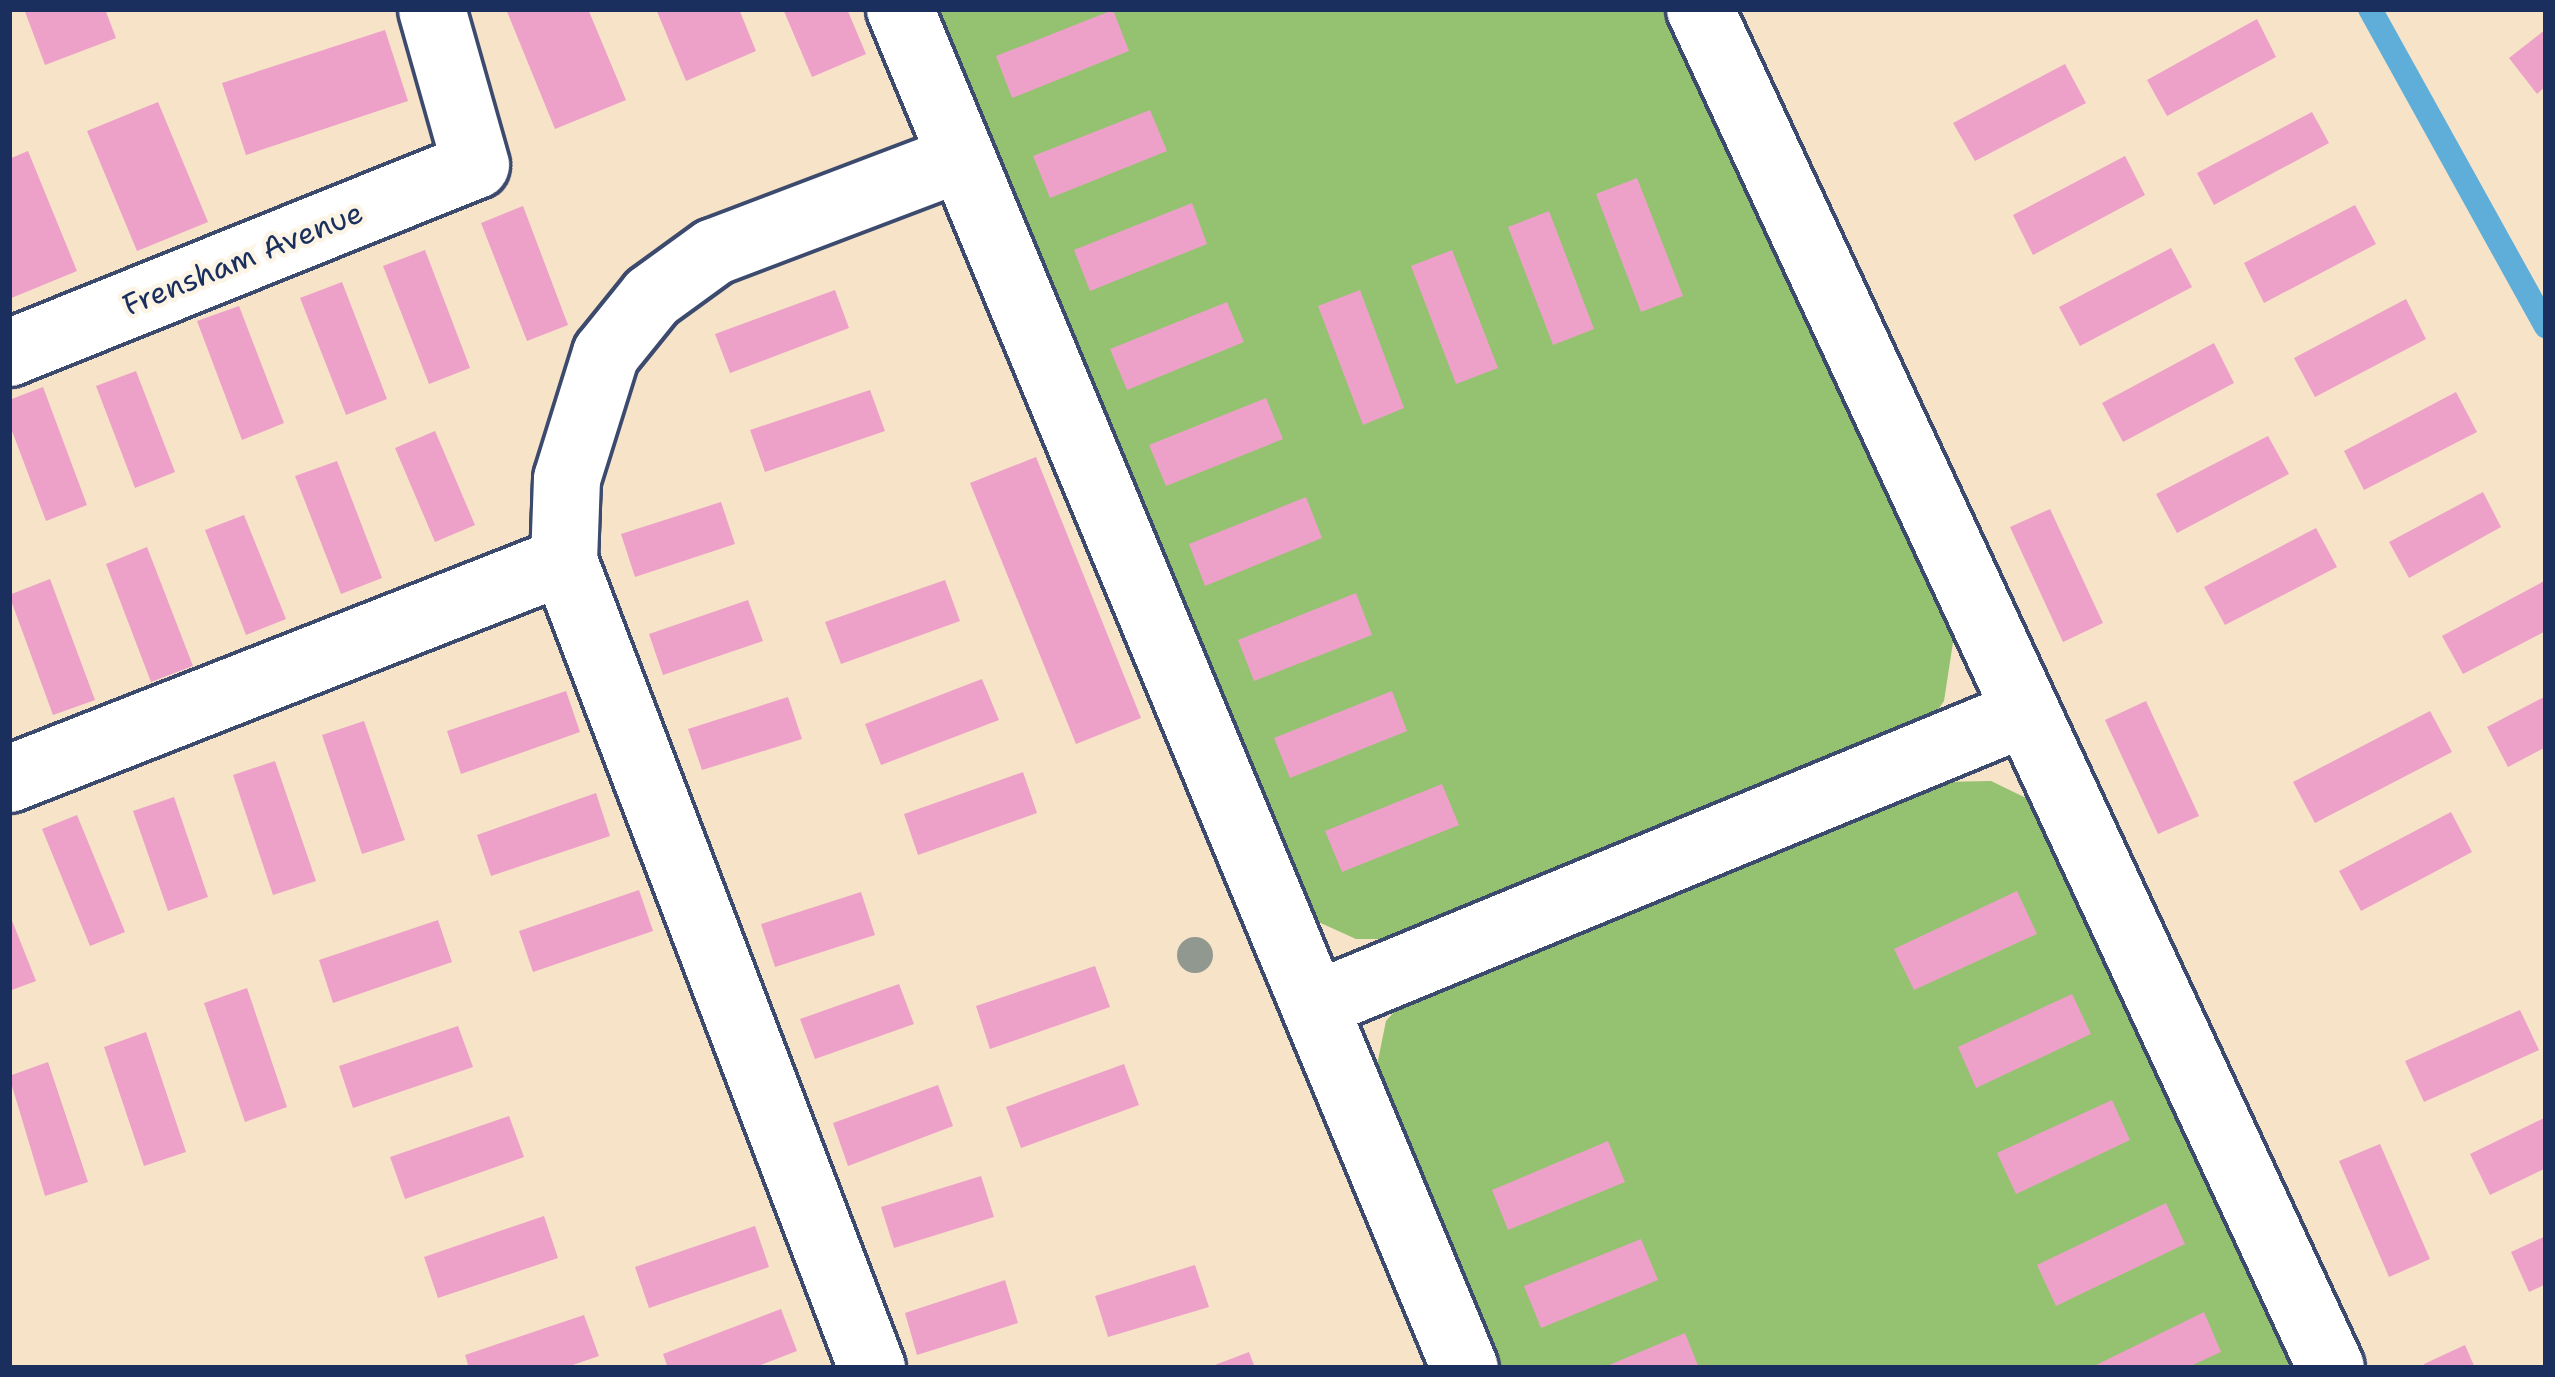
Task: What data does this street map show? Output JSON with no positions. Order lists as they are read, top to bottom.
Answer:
{
  "streets": {
    "lane": ["Frensham Avenue"]
  }
}
